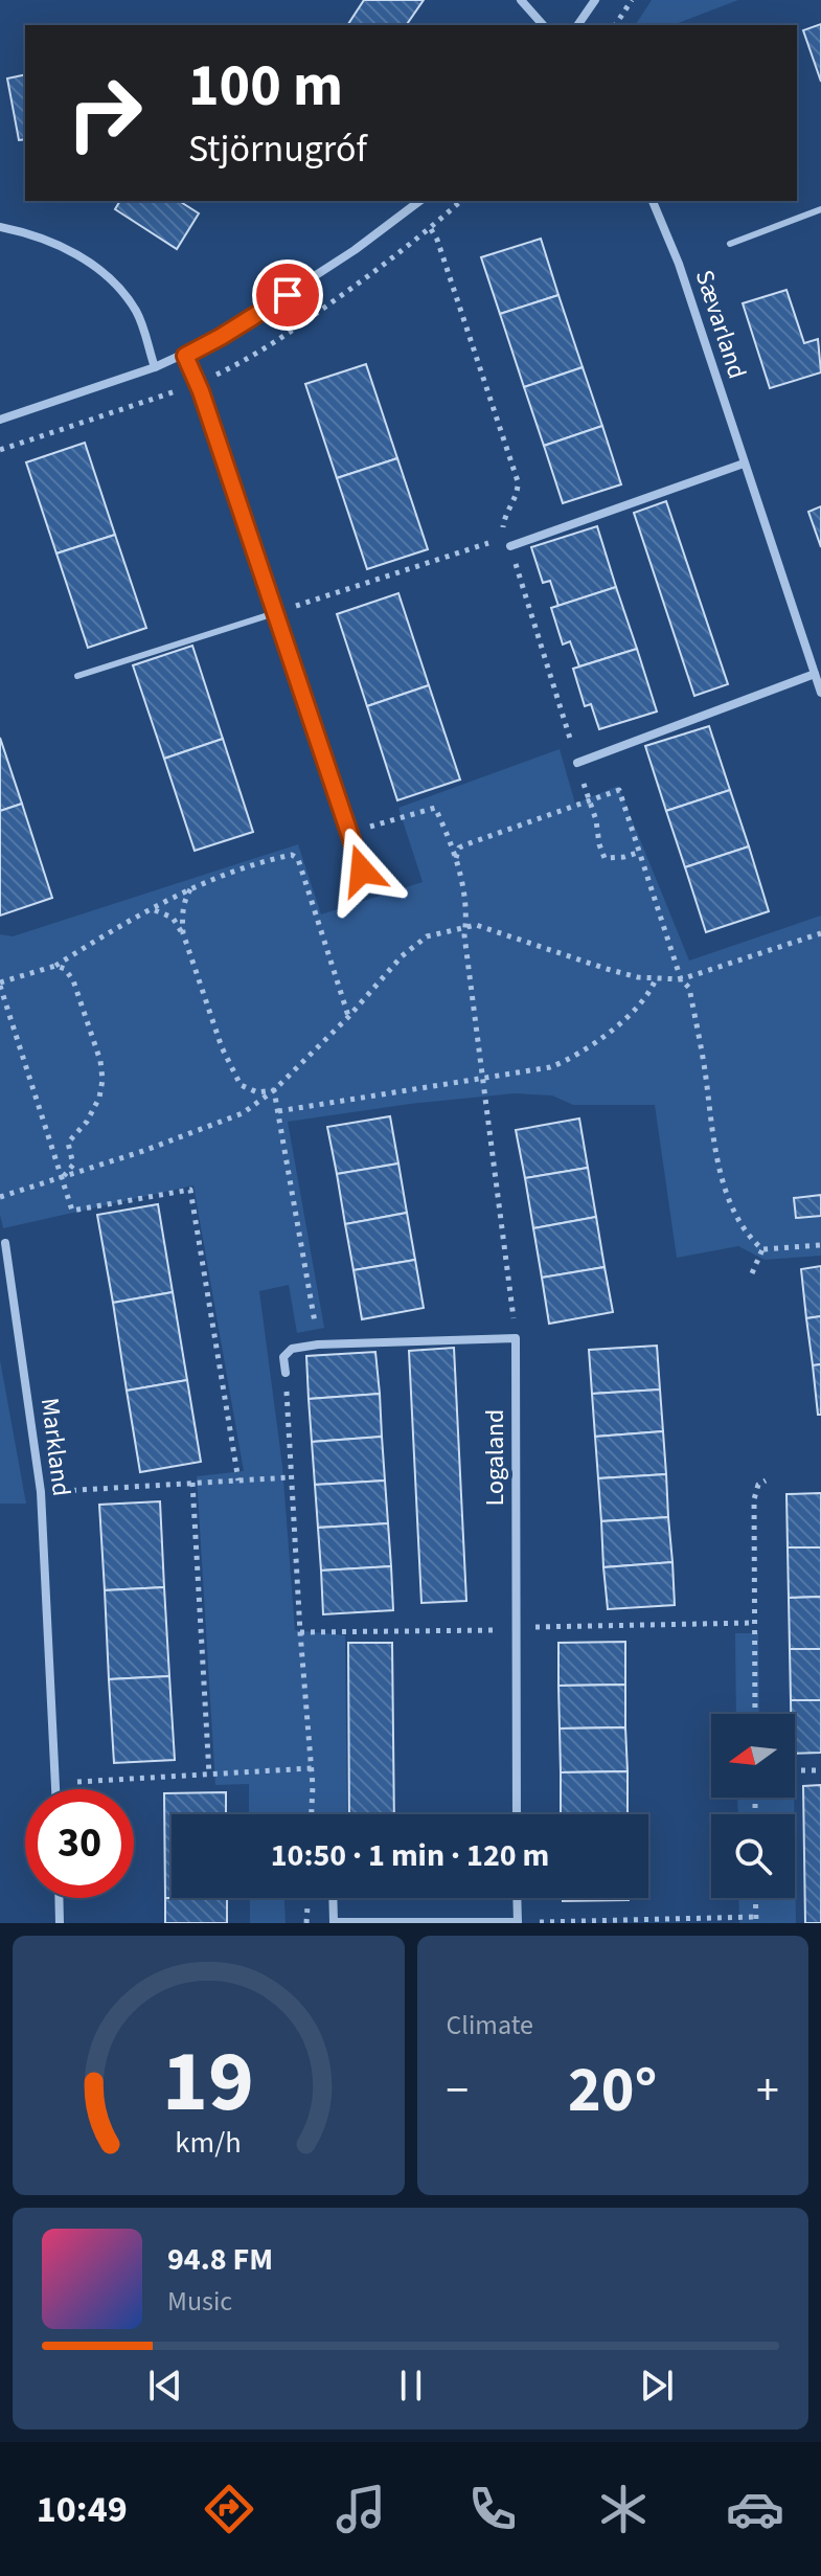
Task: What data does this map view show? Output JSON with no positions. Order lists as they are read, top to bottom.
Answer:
{
  "streets": {
    "street": ["Sævarland", "Markland", "Logaland"]
  },
  "north": "left",
  "page": {
    "turn": ["100 m", "Stjörnugróf"],
    "limit": "30",
    "trip": "10:50 · 1 min · 120 m",
    "tile": "Climate",
    "heat": ["−", "20°", "+"],
    "song": ["94.8 FM", "Music"],
    "tabs": "10:49",
    "gauge": ["19", "km/h"]
  }
}
